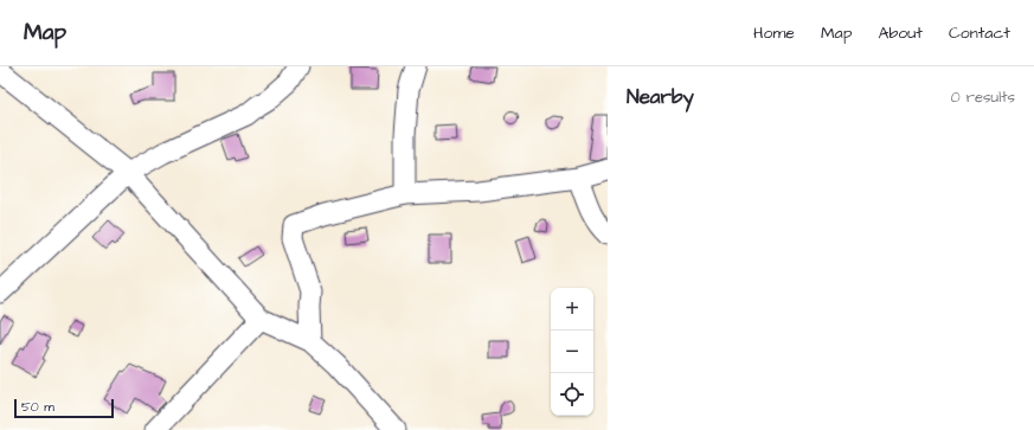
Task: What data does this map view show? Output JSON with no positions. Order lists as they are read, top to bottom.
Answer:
{
  "scale_bar": "50 m",
  "page": {
    "header": "Map",
    "nav": [
      "Home",
      "Map",
      "About",
      "Contact"
    ],
    "heading": ["Nearby", "0 results"],
    "map_buttons": ["+", "−"],
    "scale": "50 m"
  }
}
